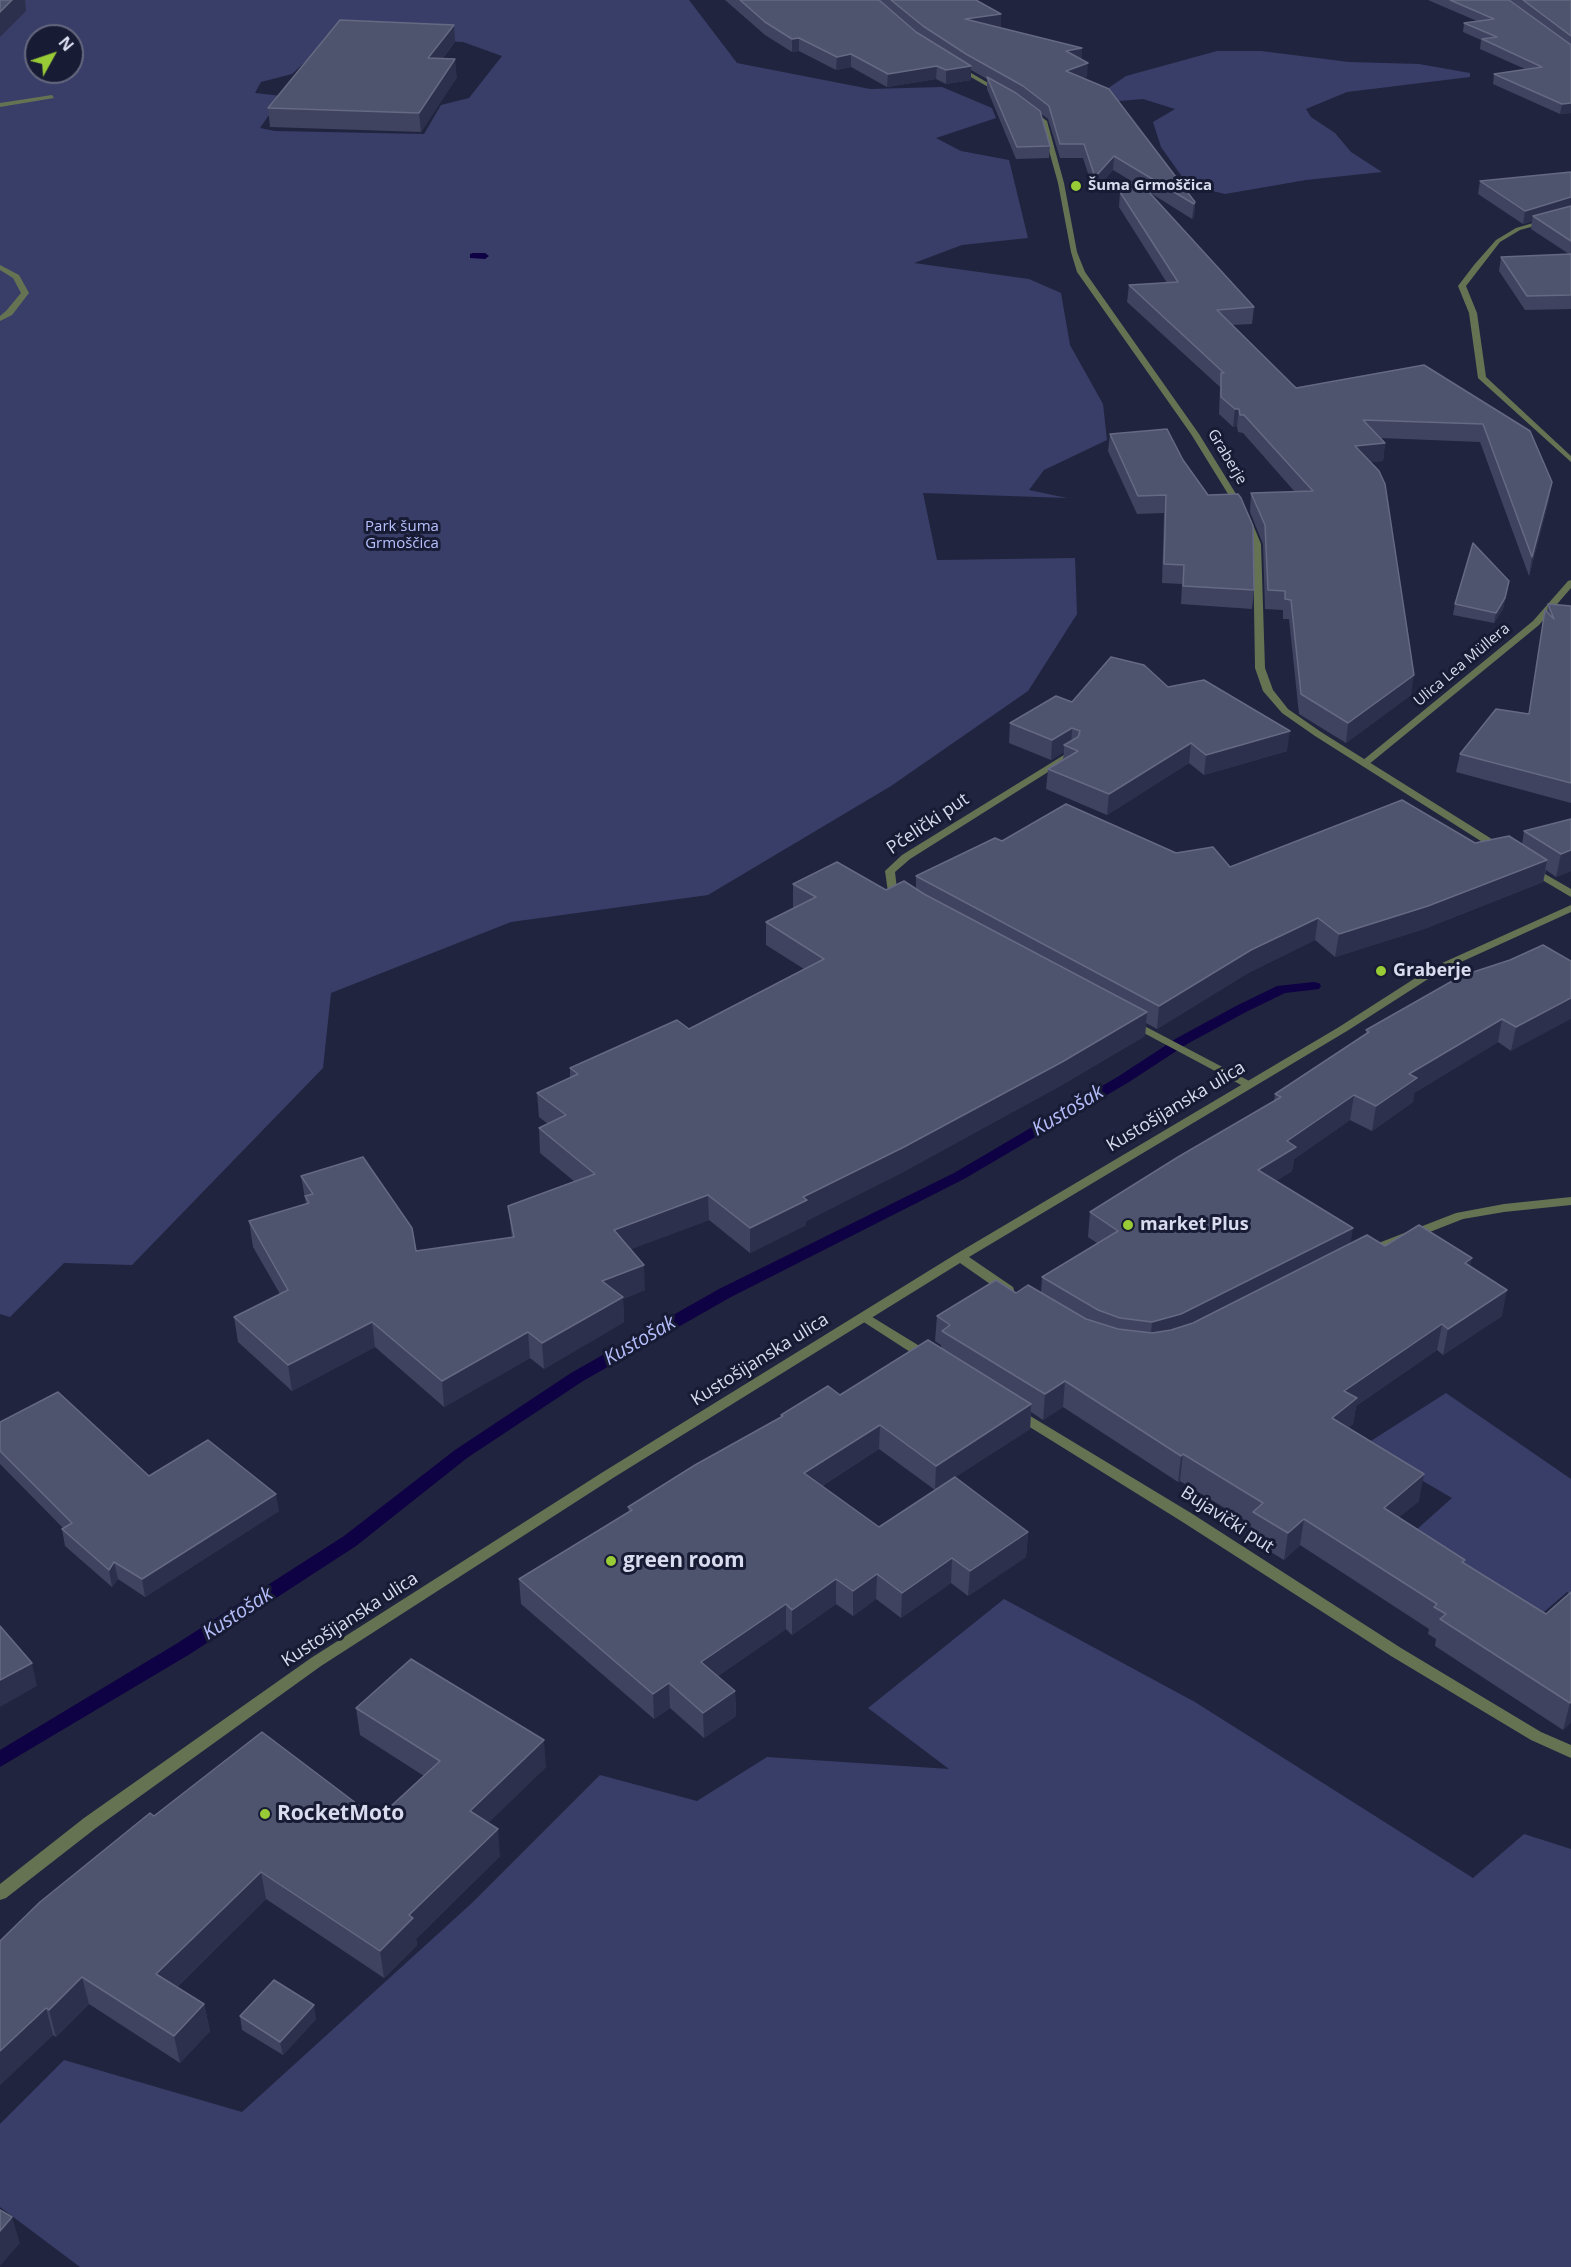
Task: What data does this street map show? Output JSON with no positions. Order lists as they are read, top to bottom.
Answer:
{
  "streets": {
    "street": [
      "Graberje",
      "Ulica Lea Müllera",
      "Pčelički put",
      "Kustošijanska ulica",
      "Bujavički put"
    ]
  },
  "crossings": [
    ["Graberje", "Ulica Lea Müllera"]
  ],
  "water": ["Kustošak"],
  "parks": ["Park šuma Grmoščica"],
  "places": [
    "Šuma Grmoščica",
    "Graberje",
    "market Plus",
    "green room",
    "RocketMoto"
  ],
  "north": "top right"
}
